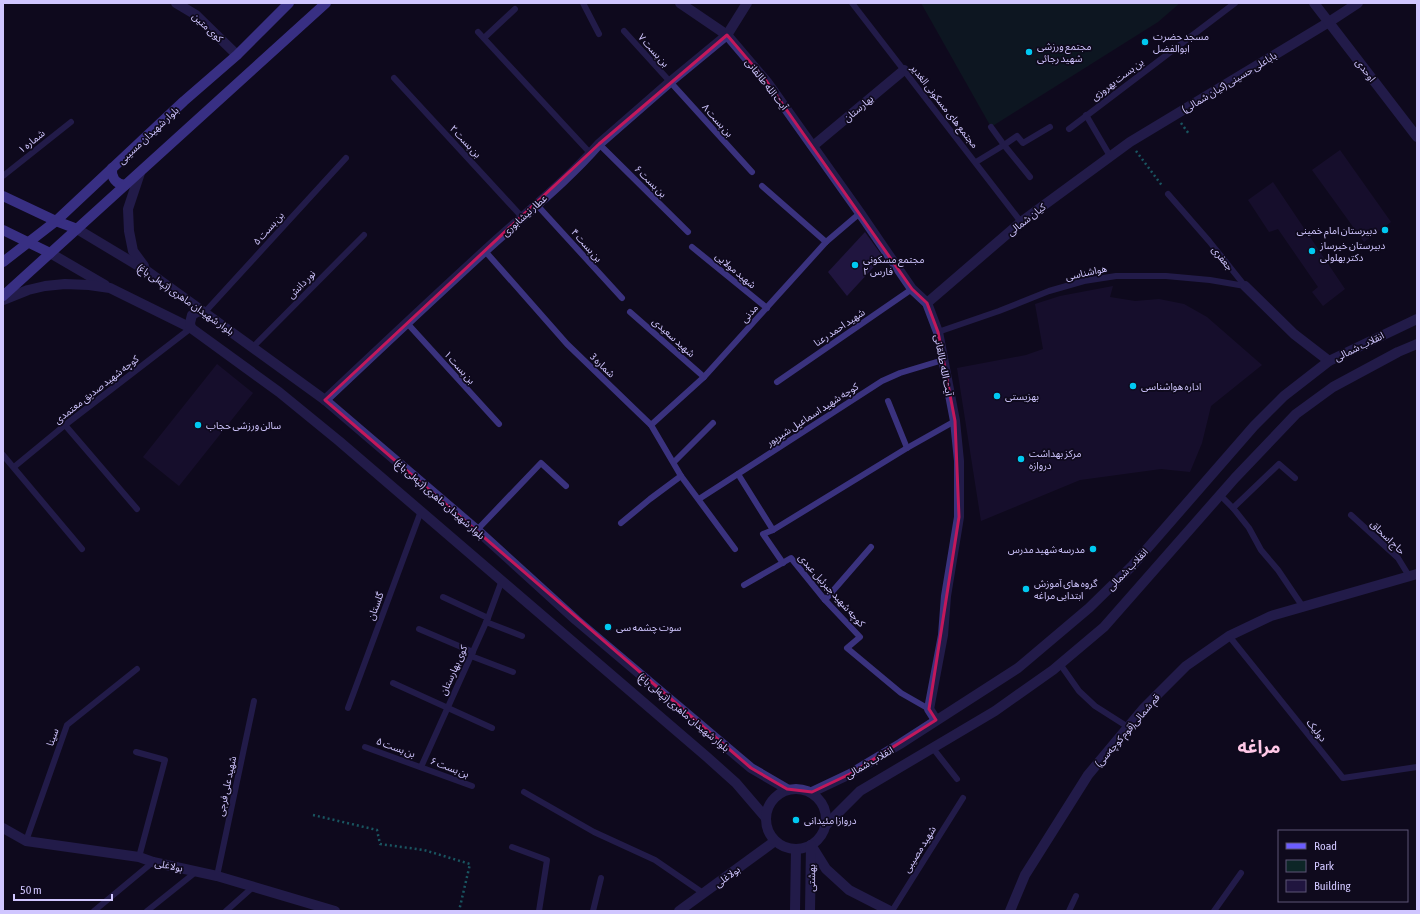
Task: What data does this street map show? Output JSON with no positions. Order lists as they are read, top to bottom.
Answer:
{
  "streets": {
    "main road": ["بلوار شهیدان مسیبی"],
    "street": [
      "کوی متین",
      "اوحدی",
      "باباعلی حسینی (کیان شمالی)",
      "آیت الله طالقانی",
      "بهارستان",
      "عطار نیشابوری",
      "کیان شمالی",
      "جعفری",
      "بلوار شهیدان ماهری (تپه‌لی باغ)",
      "انقلاب شمالی",
      "قم شمالی(قوم کوچه‌سی)",
      "بولاغلی",
      "بهشتی"
    ],
    "lane": [
      "بن بست ۷",
      "بن بست بهروزی",
      "مجتمع های مسکونی الغدیر",
      "بن بست ۸",
      "شماره ۱",
      "بن بست ۲",
      "بن بست ۶",
      "بن بست ۵",
      "بن بست ۴",
      "شهید مولایی",
      "هواشناسی",
      "نور دانش",
      "مدنی",
      "شهید احمد رعنا",
      "شهید سعیدی",
      "شماره 3",
      "بن بست ۱",
      "کوچه شهید صدیق معتمدی",
      "کوچه شهید اسماعیل شیرپور",
      "حاج اسحاق",
      "کوچه شهید جبرئیل عبدی",
      "گلستان",
      "کوی بهارستان",
      "دولیک",
      "سینا",
      "شهید علی فرجی",
      "شهید مصیبی"
    ]
  },
  "crossings": [
    ["کوی متین", "بلوار شهیدان مسیبی"],
    ["بن بست ۷", "بن بست ۸"],
    ["بن بست ۷", "عطار نیشابوری"],
    ["اوحدی", "باباعلی حسینی (کیان شمالی)"],
    ["باباعلی حسینی (کیان شمالی)", "کیان شمالی"],
    ["آیت الله طالقانی", "بهارستان"],
    ["آیت الله طالقانی", "عطار نیشابوری"],
    ["آیت الله طالقانی", "کیان شمالی"],
    ["آیت الله طالقانی", "هواشناسی"],
    ["آیت الله طالقانی", "مدنی"],
    ["آیت الله طالقانی", "شهید احمد رعنا"],
    ["آیت الله طالقانی", "کوچه شهید اسماعیل شیرپور"],
    ["آیت الله طالقانی", "کوچه شهید جبرئیل عبدی"],
    ["مجتمع های مسکونی الغدیر", "بهارستان"],
    ["مجتمع های مسکونی الغدیر", "کیان شمالی"],
    ["بن بست ۸", "عطار نیشابوری"],
    ["بن بست ۲", "عطار نیشابوری"],
    ["بن بست ۶", "عطار نیشابوری"],
    ["بن بست ۶", "بن بست ۵"],
    ["بن بست ۶", "کوی بهارستان"],
    ["عطار نیشابوری", "بن بست ۴"],
    ["عطار نیشابوری", "بلوار شهیدان ماهری (تپه‌لی باغ)"],
    ["عطار نیشابوری", "شماره 3"],
    ["عطار نیشابوری", "بن بست ۱"],
    ["بن بست ۵", "بلوار شهیدان ماهری (تپه‌لی باغ)"],
    ["بن بست ۵", "کوی بهارستان"],
    ["جعفری", "هواشناسی"],
    ["جعفری", "انقلاب شمالی"],
    ["شهید مولایی", "مدنی"],
    ["نور دانش", "بلوار شهیدان ماهری (تپه‌لی باغ)"],
    ["بلوار شهیدان ماهری (تپه‌لی باغ)", "انقلاب شمالی"],
    ["بلوار شهیدان ماهری (تپه‌لی باغ)", "کوچه شهید صدیق معتمدی"],
    ["بلوار شهیدان ماهری (تپه‌لی باغ)", "گلستان"],
    ["بلوار شهیدان ماهری (تپه‌لی باغ)", "کوی بهارستان"],
    ["بلوار شهیدان ماهری (تپه‌لی باغ)", "بولاغلی"],
    ["بلوار شهیدان ماهری (تپه‌لی باغ)", "بهشتی"],
    ["مدنی", "شهید سعیدی"],
    ["مدنی", "شماره 3"],
    ["انقلاب شمالی", "بولاغلی"],
    ["انقلاب شمالی", "بهشتی"],
    ["شماره 3", "کوچه شهید اسماعیل شیرپور"],
    ["حاج اسحاق", "قم شمالی(قوم کوچه‌سی)"],
    ["قم شمالی(قوم کوچه‌سی)", "دولیک"],
    ["سینا", "بولاغلی"],
    ["شهید علی فرجی", "بولاغلی"],
    ["بولاغلی", "بهشتی"]
  ],
  "districts": ["مراغه"],
  "places": [
    "مسجد حضرت ابوالفضل",
    "مجتمع ورزشی شهید رجائی",
    "دبیرستان امام خمینی",
    "دبیرستان خیرساز دکتر بهلولی",
    "مجتمع مسکونی فارس ۲",
    "اداره هواشناسی",
    "بهزیستی",
    "سالن ورزشی حجاب",
    "مرکز بهداشت دروازه",
    "مدرسه شهید مدرس",
    "گروه های آموزش ابتدایی مراغه",
    "سوت چشمه سی",
    "دروازا مئیدانی"
  ],
  "legend": ["Road", "Park", "Building"],
  "scale_bar": "50 m"
}
